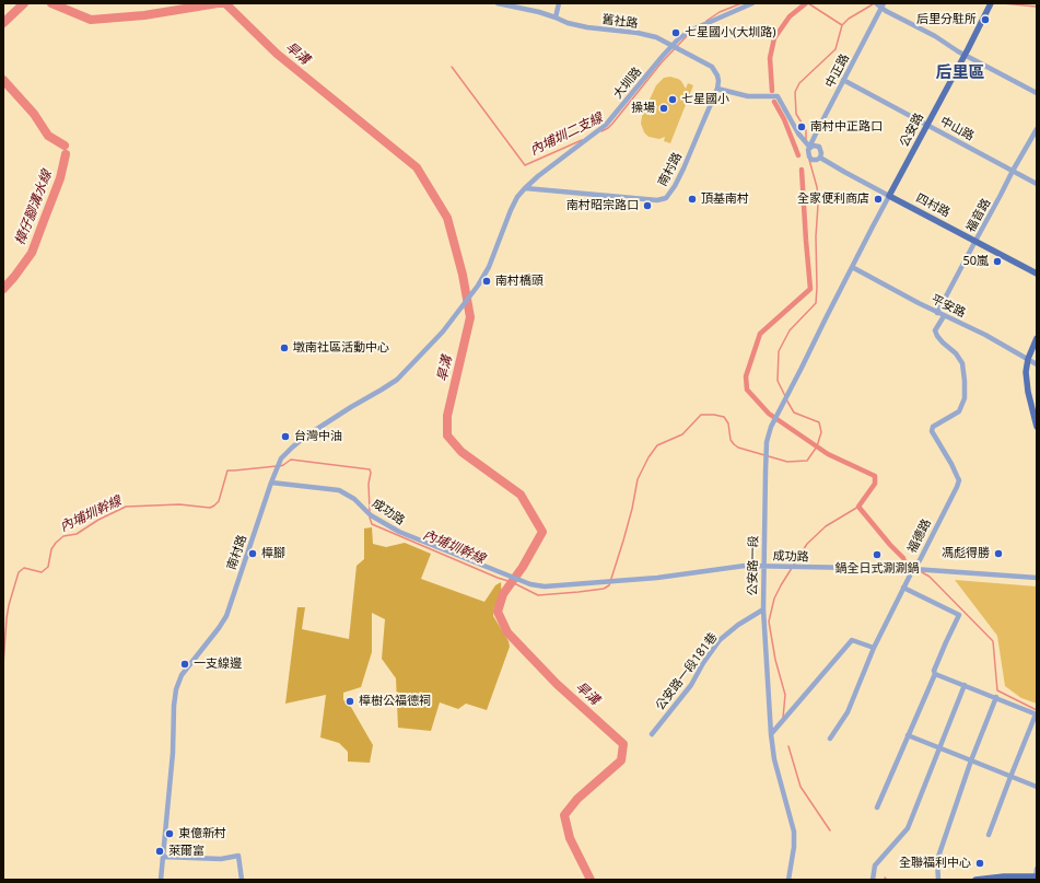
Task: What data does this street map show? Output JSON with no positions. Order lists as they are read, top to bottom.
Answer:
{
  "streets": {
    "main road": ["公安路", "四村路"],
    "street": [
      "舊社路",
      "中正路",
      "大圳路",
      "中山路",
      "南村路",
      "福音路",
      "平安路",
      "成功路",
      "福德路",
      "公安路一段",
      "公安路一段181巷"
    ]
  },
  "crossings": [
    ["舊社路", "大圳路"],
    ["舊社路", "南村路"],
    ["中正路", "中山路"],
    ["中正路", "四村路"],
    ["大圳路", "南村路"],
    ["中山路", "公安路"],
    ["中山路", "福音路"],
    ["公安路", "四村路"],
    ["公安路", "平安路"],
    ["公安路", "公安路一段"],
    ["南村路", "成功路"],
    ["四村路", "福音路"],
    ["福音路", "平安路"],
    ["平安路", "福德路"],
    ["平安路", "公安路一段"],
    ["成功路", "福德路"],
    ["成功路", "公安路一段"],
    ["公安路一段", "公安路一段181巷"]
  ],
  "districts": ["后里區"],
  "water": [
    "旱溝",
    "內埔圳二支線",
    "樟仔腳溝水線",
    "內埔圳幹線"
  ],
  "places": [
    "后里分駐所",
    "七星國小(大圳路)",
    "七星國小",
    "操場",
    "南村中正路口",
    "頂基南村",
    "全家便利商店",
    "南村昭宗路口",
    "50嵐",
    "南村橋頭",
    "墩南社區活動中心",
    "台灣中油",
    "樟腳",
    "馮彪得勝",
    "鍋全日式涮涮鍋",
    "一支線邊",
    "樟樹公福德祠",
    "東億新村",
    "萊爾富",
    "全聯福利中心"
  ]
}
